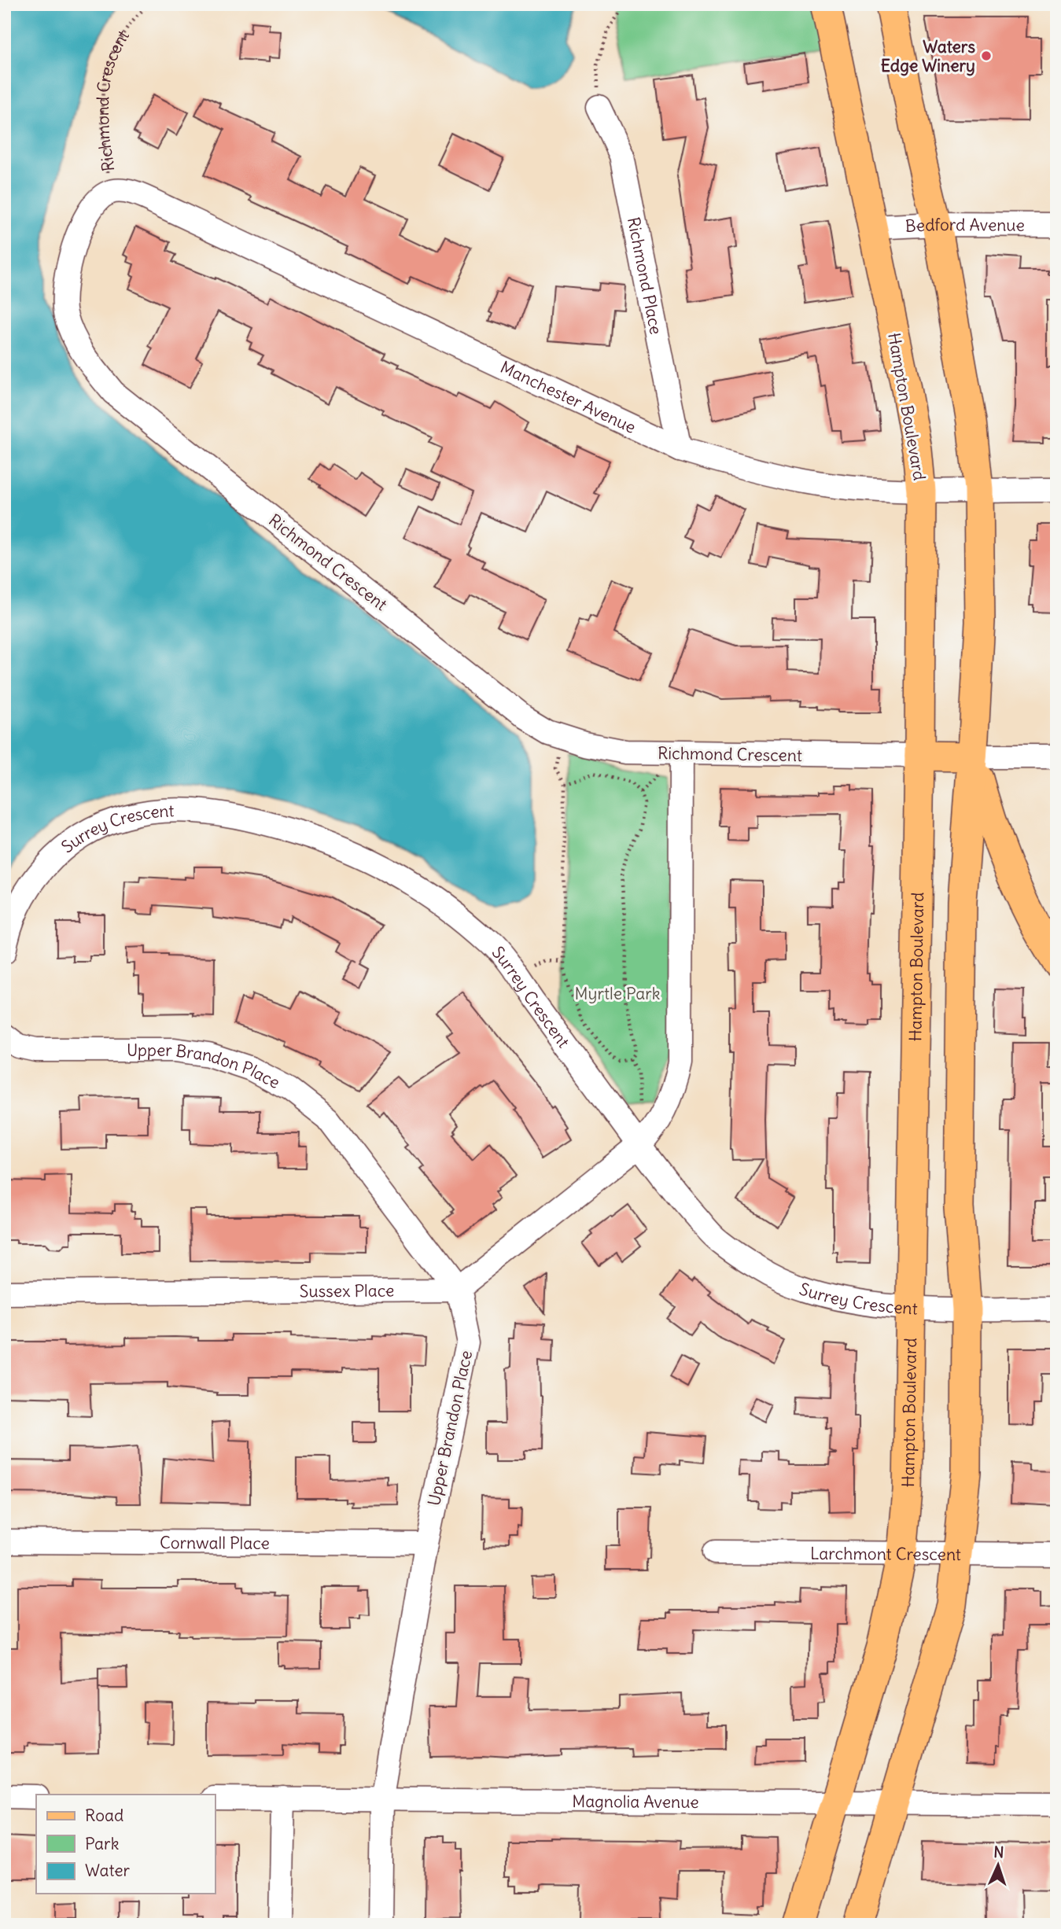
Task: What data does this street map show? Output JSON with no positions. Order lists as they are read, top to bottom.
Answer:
{
  "streets": {
    "main road": ["Richmond Crescent", "Hampton Boulevard"],
    "street": [
      "Bedford Avenue",
      "Richmond Place",
      "Manchester Avenue",
      "Surrey Crescent",
      "Upper Brandon Place",
      "Sussex Place",
      "Cornwall Place",
      "Larchmont Crescent",
      "Magnolia Avenue"
    ]
  },
  "crossings": [
    ["Richmond Crescent", "Manchester Avenue"],
    ["Richmond Crescent", "Hampton Boulevard"],
    ["Bedford Avenue", "Hampton Boulevard"],
    ["Richmond Place", "Manchester Avenue"],
    ["Manchester Avenue", "Hampton Boulevard"],
    ["Hampton Boulevard", "Surrey Crescent"],
    ["Hampton Boulevard", "Larchmont Crescent"],
    ["Hampton Boulevard", "Magnolia Avenue"],
    ["Upper Brandon Place", "Sussex Place"],
    ["Upper Brandon Place", "Cornwall Place"],
    ["Upper Brandon Place", "Magnolia Avenue"]
  ],
  "parks": ["Myrtle Park"],
  "places": ["Waters Edge Winery"],
  "legend": ["Road", "Park", "Water"],
  "north": "top"
}
